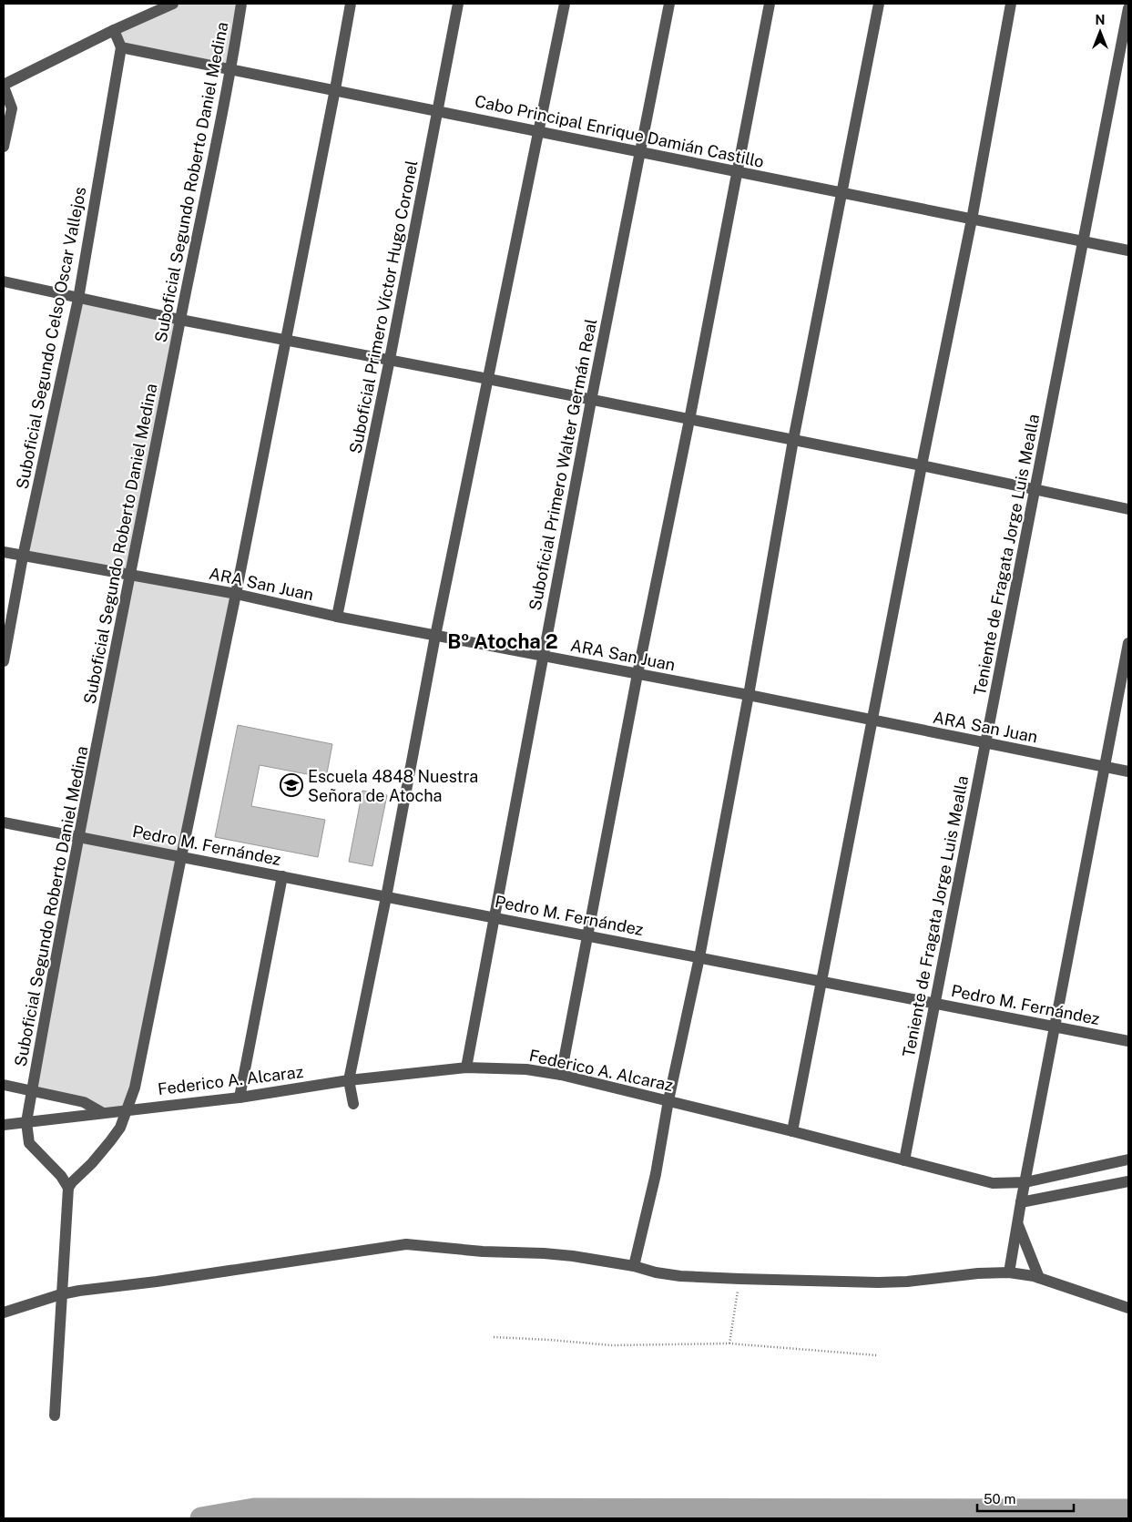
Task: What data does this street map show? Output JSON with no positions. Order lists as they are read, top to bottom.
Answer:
{
  "streets": {
    "street": [
      "Cabo Principal Enrique Damián Castillo",
      "Suboficial Segundo Roberto Daniel Medina",
      "Suboficial Primero Víctor Hugo Coronel",
      "Suboficial Segundo Celso Oscar Vallejos",
      "Suboficial Primero Walter Germán Real",
      "Teniente de Fragata Jorge Luis Mealla",
      "ARA San Juan",
      "Pedro M. Fernández",
      "Federico A. Alcaraz"
    ]
  },
  "crossings": [
    ["Cabo Principal Enrique Damián Castillo", "Suboficial Segundo Roberto Daniel Medina"],
    ["Cabo Principal Enrique Damián Castillo", "Suboficial Primero Víctor Hugo Coronel"],
    ["Cabo Principal Enrique Damián Castillo", "Suboficial Segundo Celso Oscar Vallejos"],
    ["Cabo Principal Enrique Damián Castillo", "Suboficial Primero Walter Germán Real"],
    ["Cabo Principal Enrique Damián Castillo", "Teniente de Fragata Jorge Luis Mealla"],
    ["Suboficial Segundo Roberto Daniel Medina", "ARA San Juan"],
    ["Suboficial Segundo Roberto Daniel Medina", "Pedro M. Fernández"],
    ["Suboficial Segundo Roberto Daniel Medina", "Federico A. Alcaraz"],
    ["Suboficial Primero Víctor Hugo Coronel", "ARA San Juan"],
    ["Suboficial Segundo Celso Oscar Vallejos", "ARA San Juan"],
    ["Suboficial Primero Walter Germán Real", "ARA San Juan"],
    ["Suboficial Primero Walter Germán Real", "Pedro M. Fernández"],
    ["Suboficial Primero Walter Germán Real", "Federico A. Alcaraz"],
    ["Teniente de Fragata Jorge Luis Mealla", "ARA San Juan"],
    ["Teniente de Fragata Jorge Luis Mealla", "Pedro M. Fernández"],
    ["Teniente de Fragata Jorge Luis Mealla", "Federico A. Alcaraz"]
  ],
  "districts": ["Bº Atocha 2"],
  "places": {
    "school or university": ["Escuela 4848 Nuestra Señora de Atocha"]
  },
  "scale_bar": "50 m",
  "north": "top"
}
